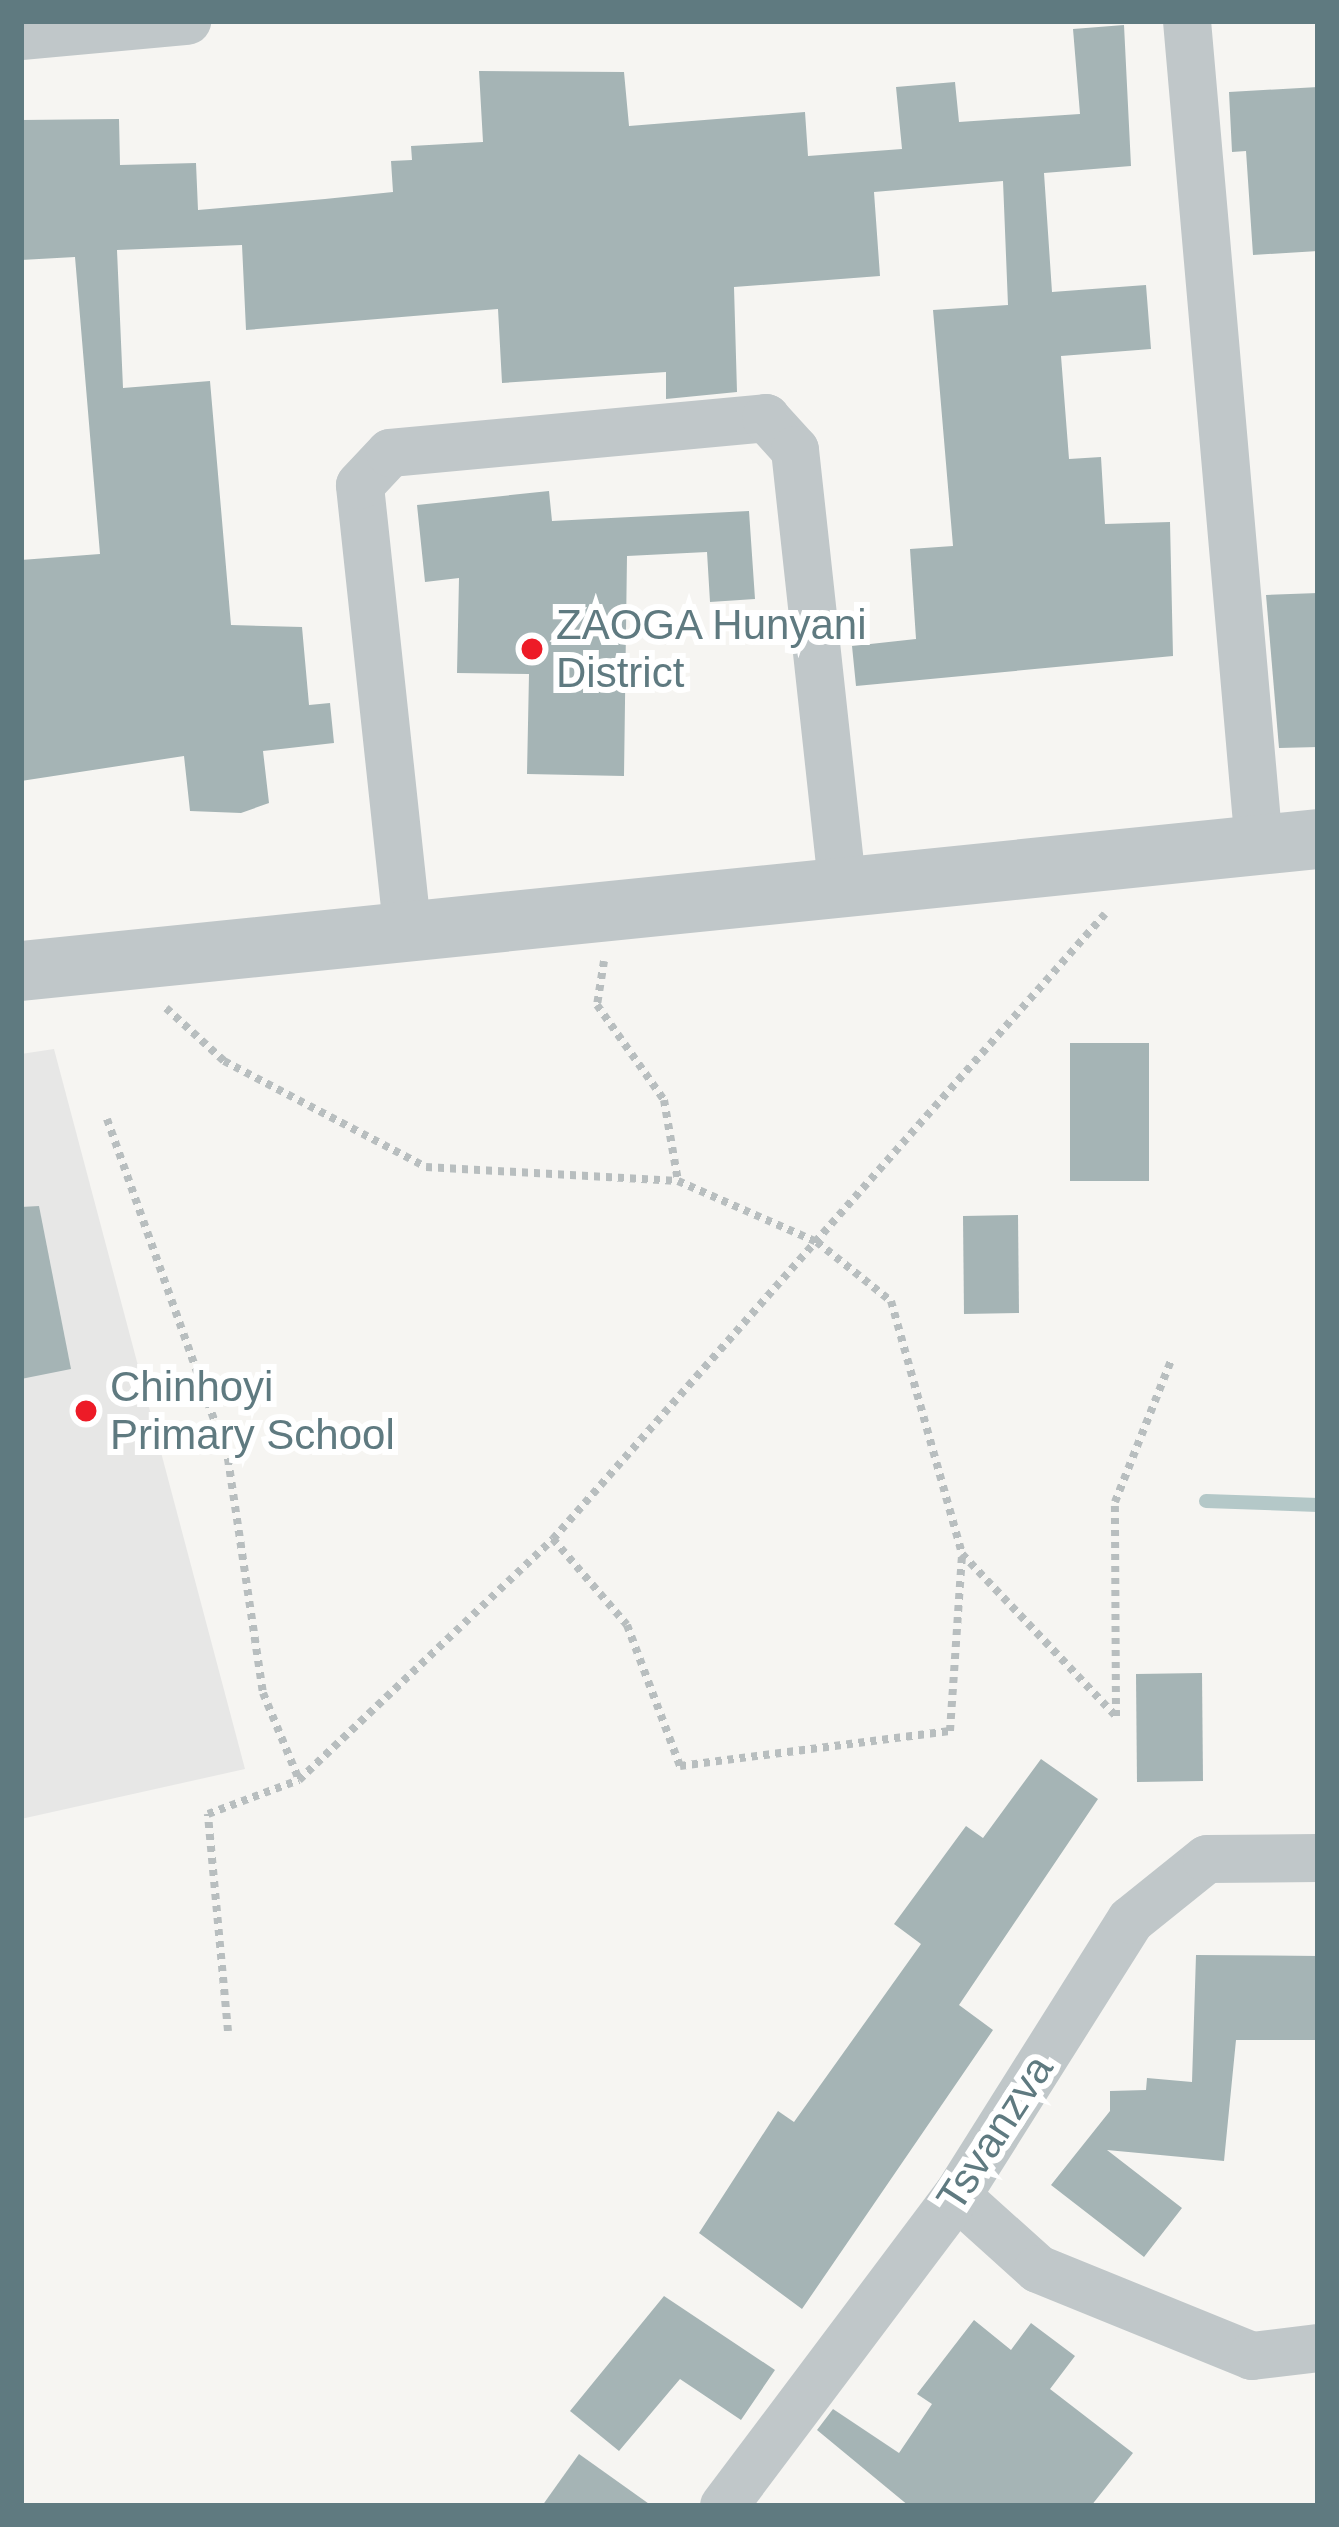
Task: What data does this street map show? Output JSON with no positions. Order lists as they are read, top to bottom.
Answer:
{
  "streets": {
    "street": ["Tsvanzva"]
  },
  "places": ["ZAOGA Hunyani District", "Chinhoyi Primary School"]
}
